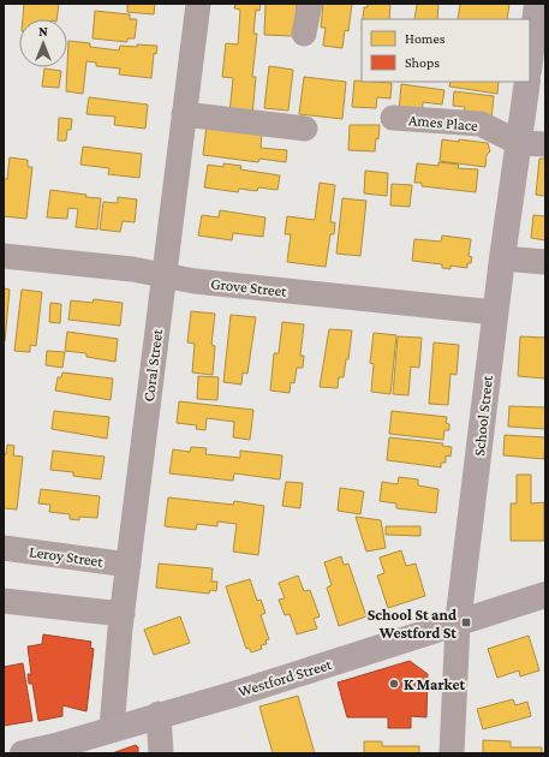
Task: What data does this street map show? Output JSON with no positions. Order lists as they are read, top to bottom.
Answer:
{
  "streets": {
    "main road": ["School Street", "Westford Street"],
    "street": [
      "Ames Place",
      "Grove Street",
      "Coral Street",
      "Leroy Street"
    ]
  },
  "crossings": [
    ["Ames Place", "School Street"],
    ["Grove Street", "Coral Street"],
    ["Grove Street", "School Street"],
    ["Coral Street", "Leroy Street"],
    ["Coral Street", "Westford Street"],
    ["School Street", "Westford Street"]
  ],
  "places": {
    "transit": ["School St and Westford St"],
    "other": ["K Market"]
  },
  "legend": ["Homes", "Shops"],
  "north": "top"
}
